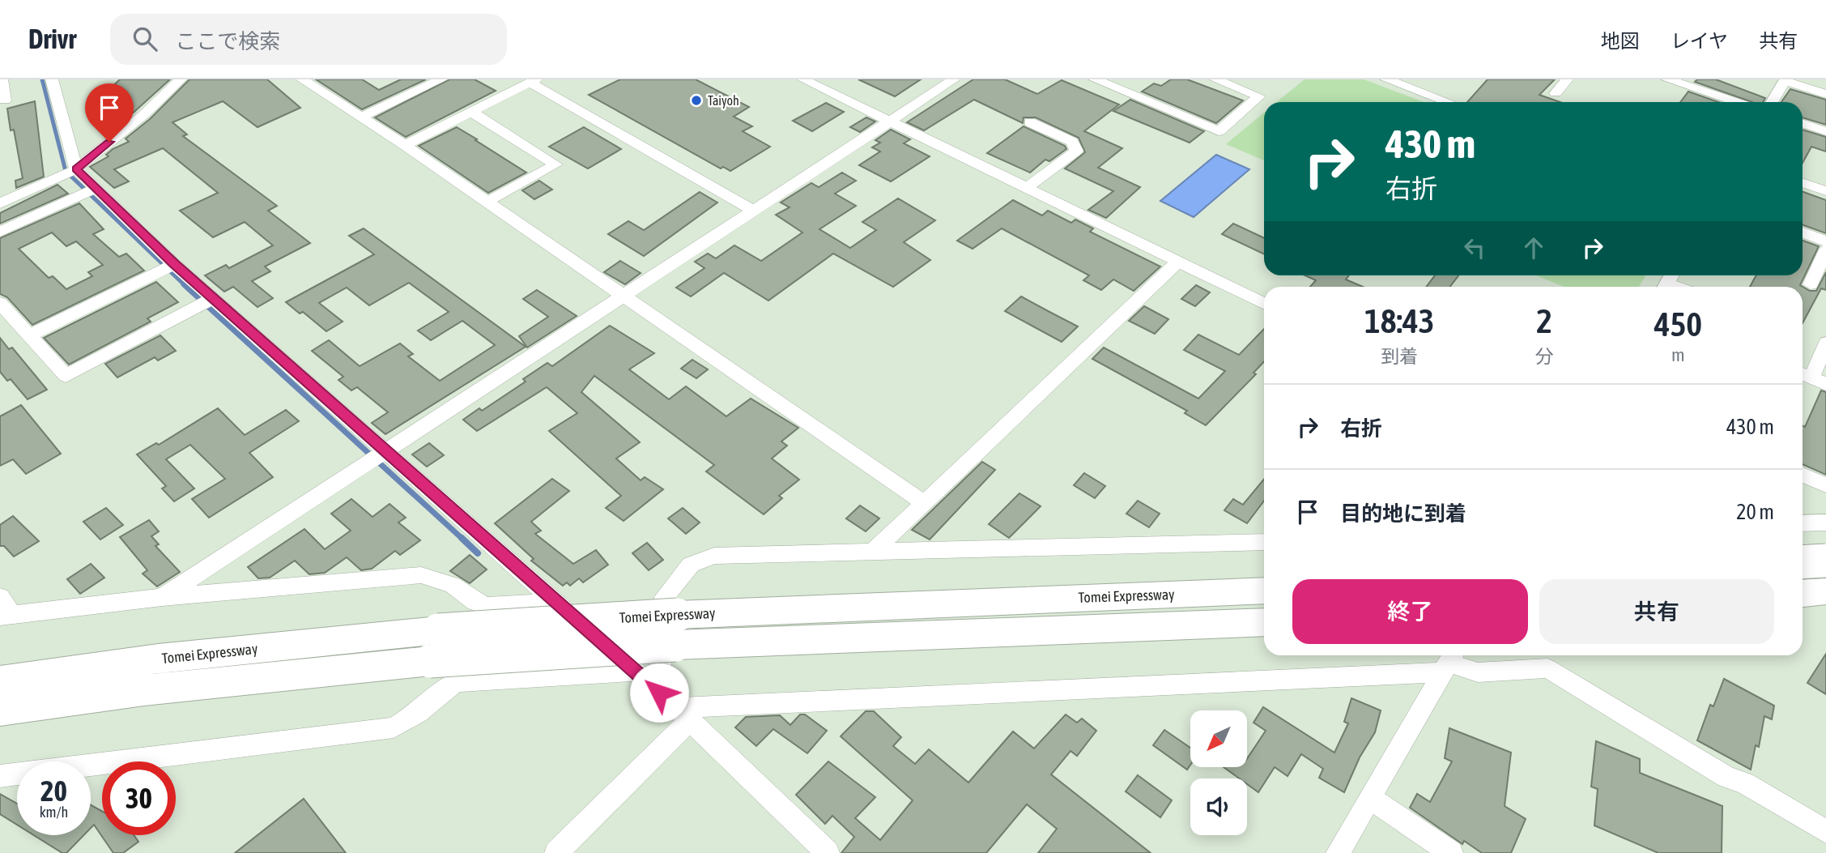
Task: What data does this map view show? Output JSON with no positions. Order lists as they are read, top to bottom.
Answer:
{
  "streets": {
    "highway": ["Tomei Expressway"]
  },
  "places": ["Taiyoh"],
  "north": "bottom left",
  "page": {
    "header": "Drivr",
    "search": "ここで検索",
    "nav": ["地図", "レイヤ", "共有"],
    "turn": ["430 m", "右折"],
    "eta": [
      "18:43",
      "到着",
      "2",
      "分",
      "450",
      "m"
    ],
    "list": [
      {
        "name": "右折",
        "value": "430 m"
      },
      {
        "name": "目的地に到着",
        "value": "20 m"
      }
    ],
    "buttons": ["終了", "共有"],
    "speed": "20 km/h",
    "limit": "30"
  }
}
